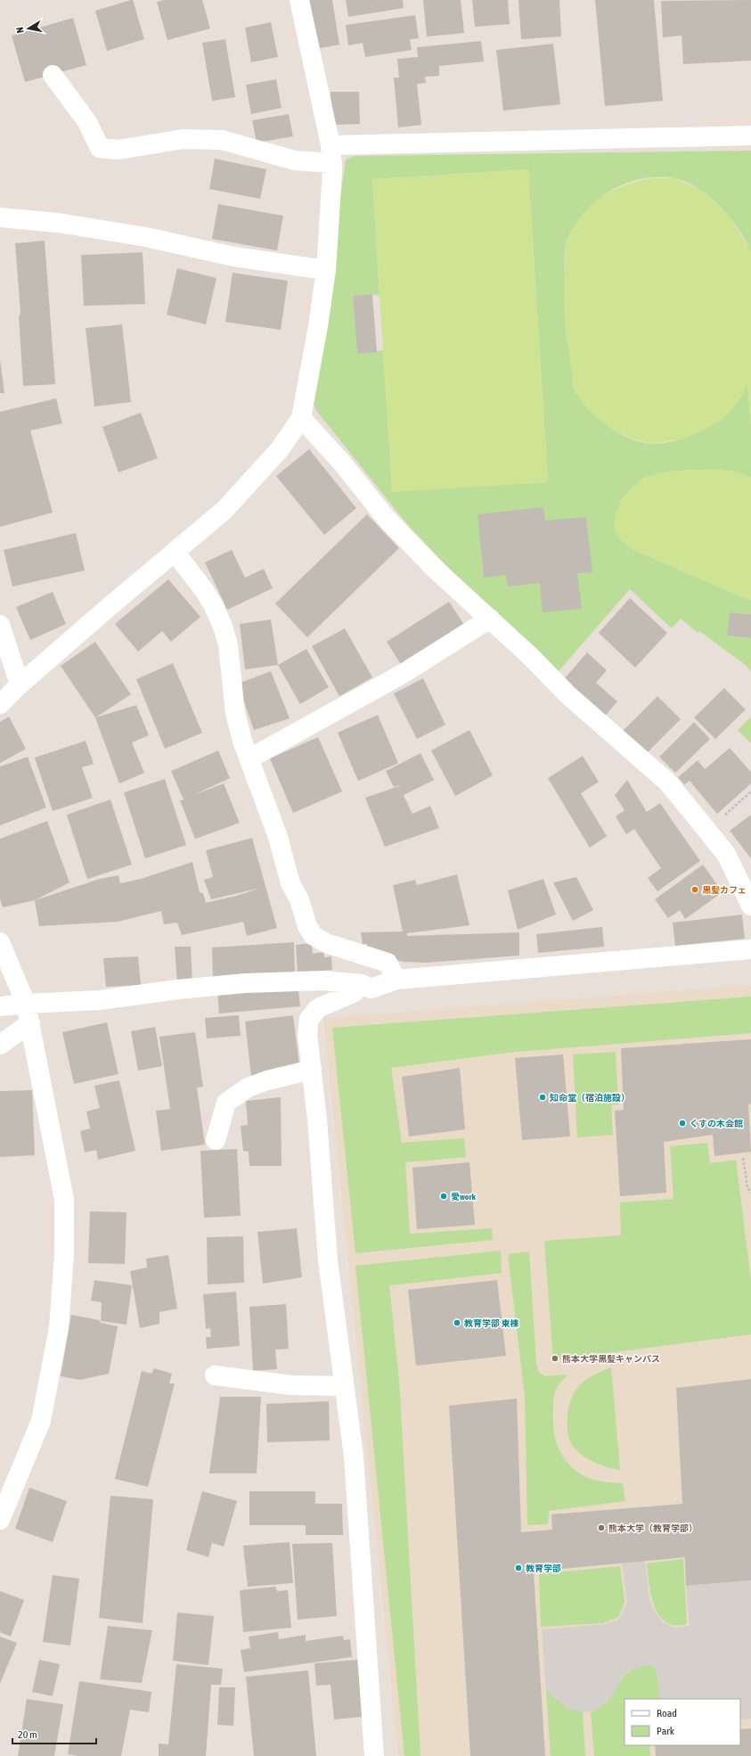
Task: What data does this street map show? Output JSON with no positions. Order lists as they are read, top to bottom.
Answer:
{
  "places": [
    "黒髪カフェ",
    "知命堂（宿泊施設）",
    "くすの木会館",
    "愛work",
    "教育学部 東棟",
    "熊本大学黒髪キャンパス",
    "熊本大学（教育学部）",
    "教育学部"
  ],
  "legend": ["Road", "Park"],
  "scale_bar": "20 m",
  "north": "left"
}
